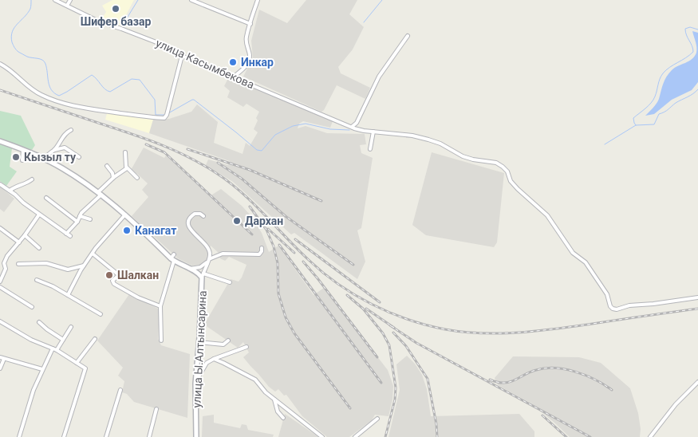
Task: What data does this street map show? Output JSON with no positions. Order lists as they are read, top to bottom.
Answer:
{
  "streets": {
    "street": ["улица Касымбекова", "улица Ы.Алтынсарина"]
  },
  "places": [
    "Шифер базар",
    "Инкар",
    "Кызыл ту",
    "Дархан",
    "Канагат",
    "Шалкан"
  ]
}
